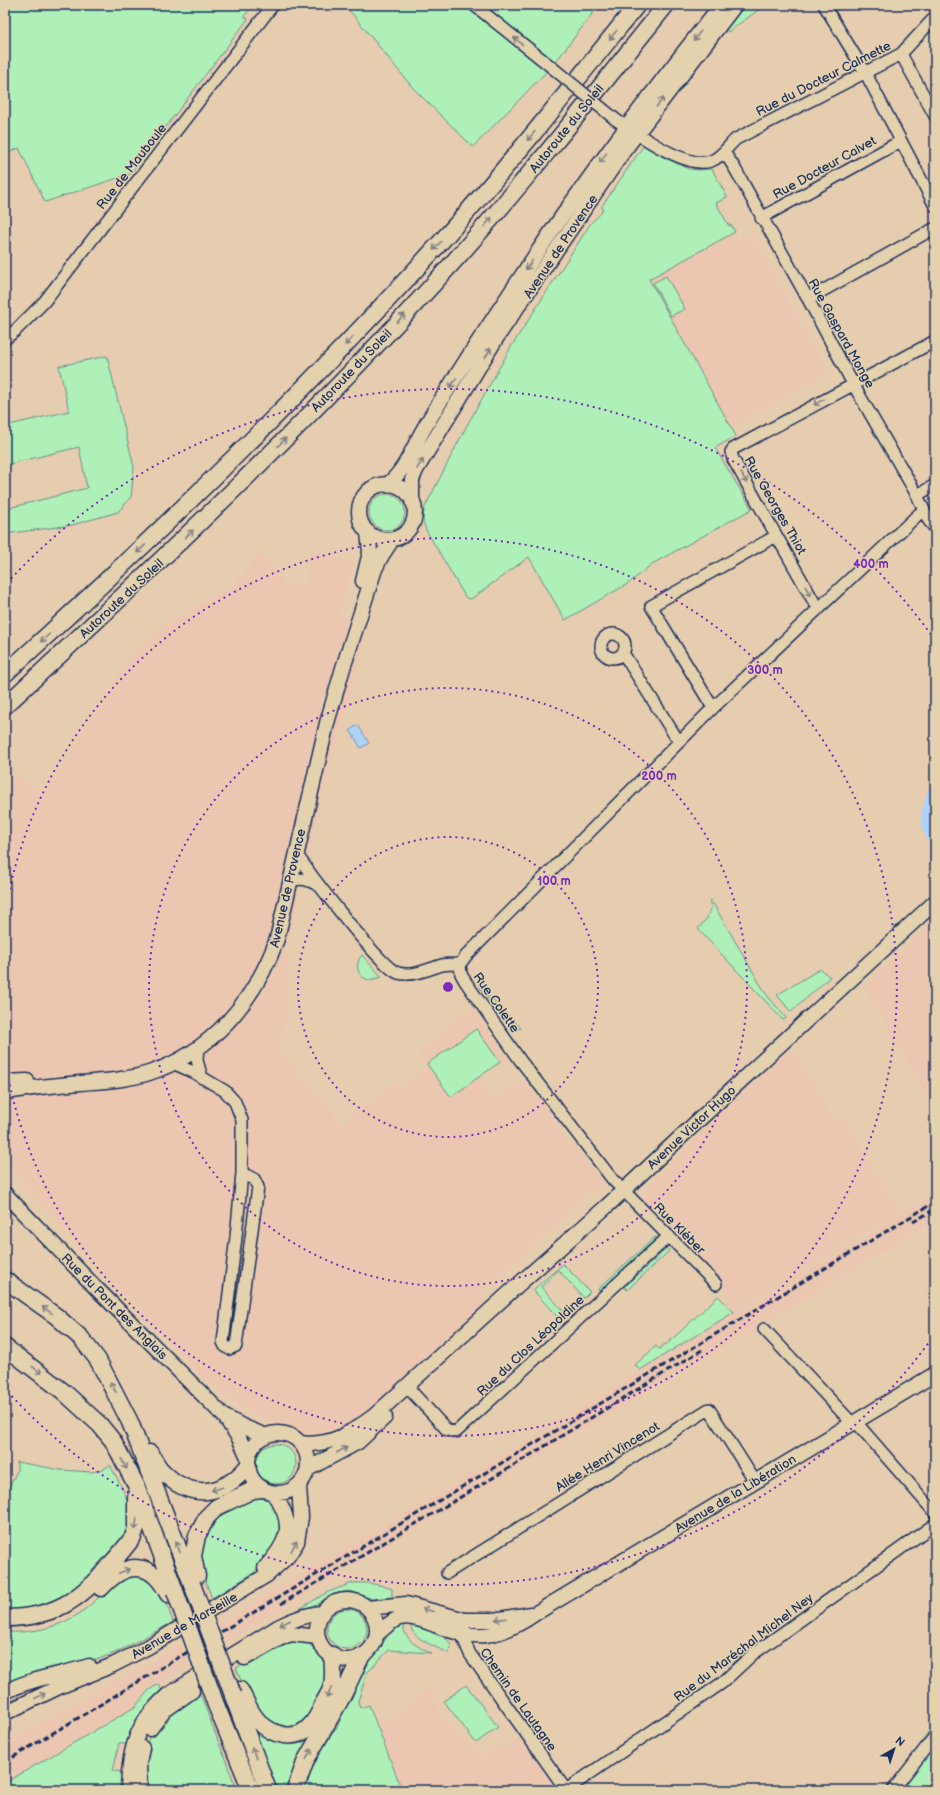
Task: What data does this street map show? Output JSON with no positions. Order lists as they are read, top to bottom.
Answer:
{
  "streets": {
    "highway": ["Autoroute du Soleil"],
    "main road": [
      "Avenue de Provence",
      "Avenue Victor Hugo",
      "Rue du Pont des Anglais",
      "Avenue de la Libération",
      "Avenue de Marseille"
    ],
    "street": [
      "Rue du Docteur Calmette",
      "Rue de Mauboule",
      "Rue Docteur Calvet",
      "Rue Gaspard Monge",
      "Rue Georges Thiot",
      "Rue Colette",
      "Rue Kléber",
      "Rue du Clos Léopoldine",
      "Allée Henri Vincenot",
      "Rue du Maréchal Michel Ney",
      "Chemin de Lautagne"
    ]
  },
  "crossings": [
    ["Rue du Docteur Calmette", "Rue Gaspard Monge"],
    ["Rue Docteur Calvet", "Rue Gaspard Monge"],
    ["Avenue de Provence", "Rue Colette"],
    ["Rue Gaspard Monge", "Rue Georges Thiot"],
    ["Rue Colette", "Avenue Victor Hugo"],
    ["Rue Colette", "Rue Kléber"],
    ["Avenue Victor Hugo", "Rue Kléber"],
    ["Avenue Victor Hugo", "Rue du Pont des Anglais"],
    ["Avenue Victor Hugo", "Rue du Clos Léopoldine"],
    ["Avenue Victor Hugo", "Avenue de Marseille"],
    ["Rue Kléber", "Rue du Clos Léopoldine"],
    ["Rue du Pont des Anglais", "Avenue de Marseille"],
    ["Allée Henri Vincenot", "Avenue de la Libération"],
    ["Avenue de la Libération", "Chemin de Lautagne"],
    ["Rue du Maréchal Michel Ney", "Chemin de Lautagne"]
  ],
  "north": "top right",
  "rings": [
    "400 m",
    "300 m",
    "200 m",
    "100 m"
  ]
}
